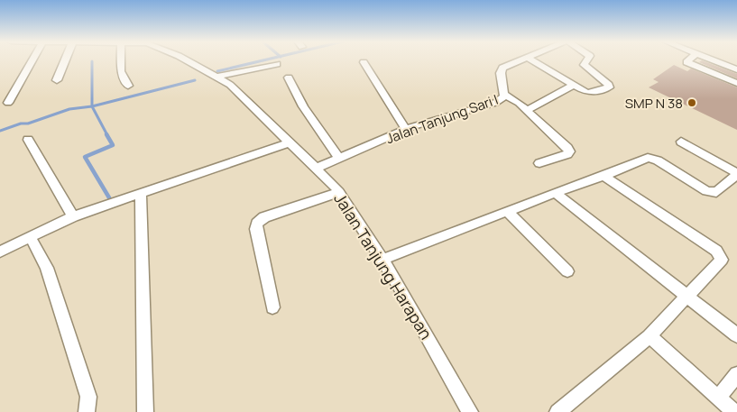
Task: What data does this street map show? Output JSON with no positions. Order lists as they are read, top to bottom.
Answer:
{
  "streets": {
    "street": ["Jalan Tanjung Sari I", "Jalan Tanjung Harapan"]
  },
  "crossings": [
    ["Jalan Tanjung Sari I", "Jalan Tanjung Harapan"]
  ],
  "places": ["SMP N 38"]
}
